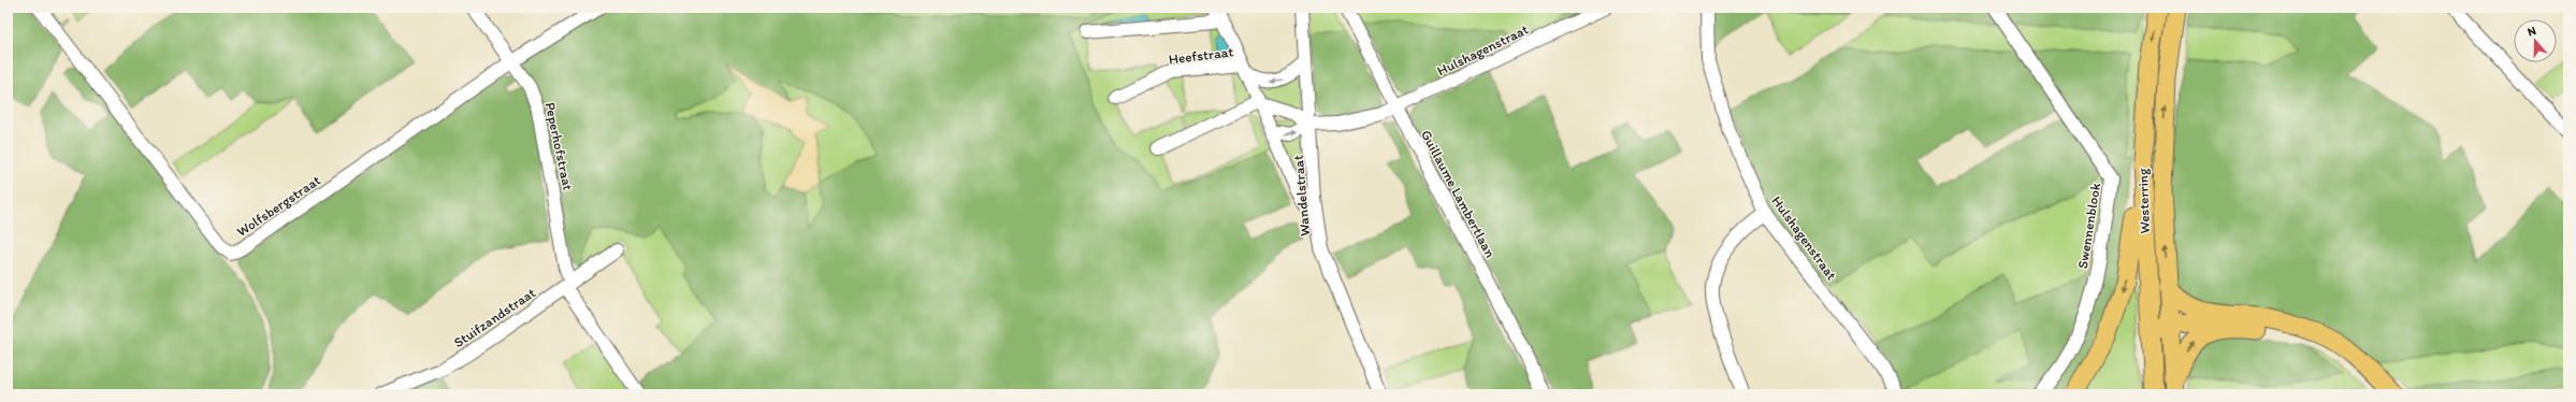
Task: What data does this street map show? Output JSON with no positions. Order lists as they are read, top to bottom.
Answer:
{
  "streets": {
    "highway": ["Westerring"],
    "street": [
      "Hulshagenstraat",
      "Heefstraat",
      "Peperhofstraat",
      "Guillaume Lambertlaan",
      "Wandelstraat",
      "Wolfsbergstraat",
      "Swennenblook",
      "Stuifzandstraat"
    ]
  },
  "crossings": [
    ["Hulshagenstraat", "Guillaume Lambertlaan"],
    ["Hulshagenstraat", "Wandelstraat"],
    ["Peperhofstraat", "Wolfsbergstraat"],
    ["Peperhofstraat", "Stuifzandstraat"]
  ],
  "north": "top"
}
